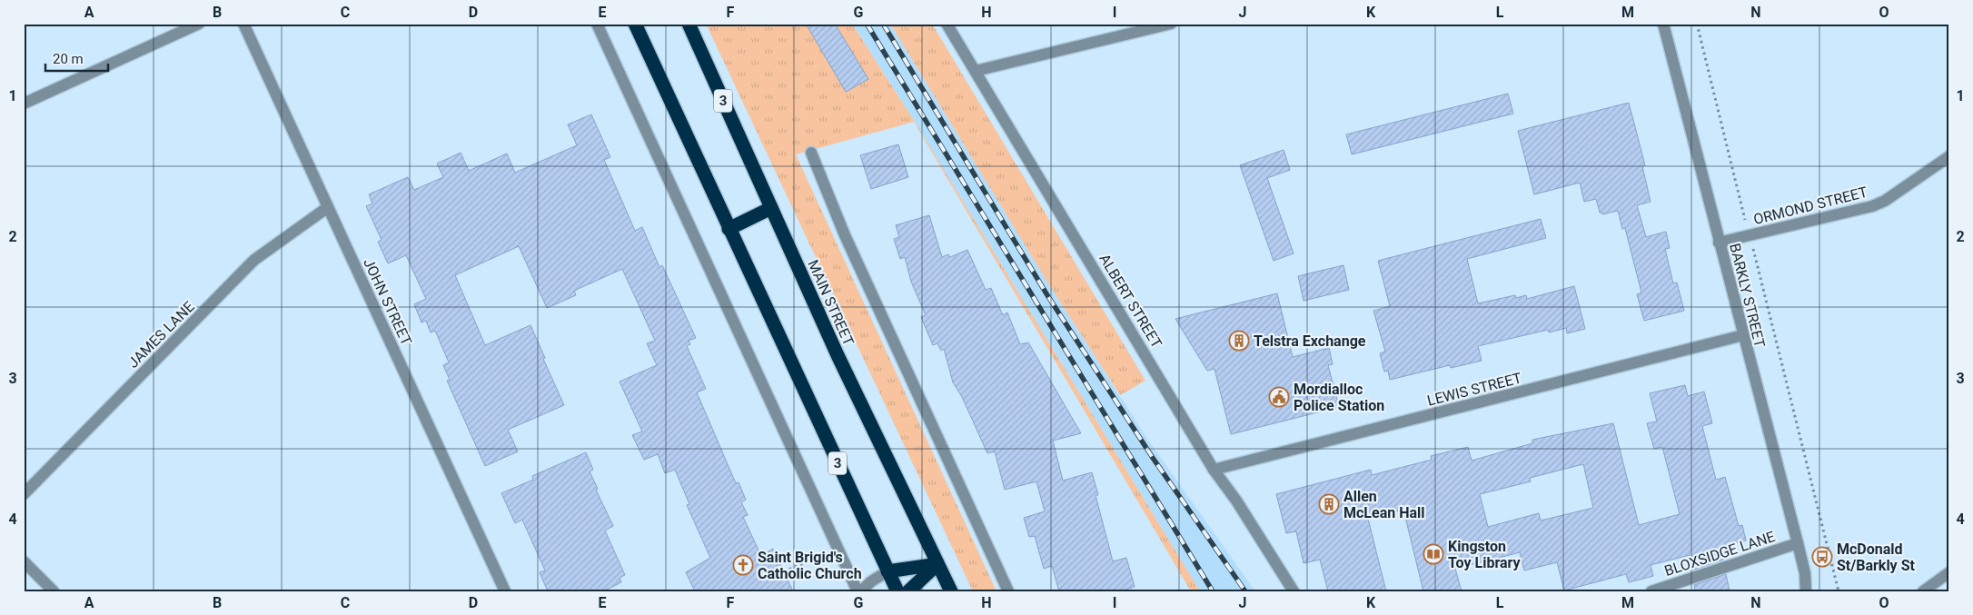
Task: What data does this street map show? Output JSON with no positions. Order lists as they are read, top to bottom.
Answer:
{
  "streets": {
    "highway": ["3", "MAIN STREET"],
    "street": [
      "ORMOND STREET",
      "BARKLY STREET",
      "ALBERT STREET",
      "JOHN STREET",
      "JAMES LANE",
      "LEWIS STREET",
      "BLOXSIDGE LANE"
    ]
  },
  "crossings": [
    ["ORMOND STREET", "BARKLY STREET"],
    ["BARKLY STREET", "LEWIS STREET"],
    ["BARKLY STREET", "BLOXSIDGE LANE"],
    ["ALBERT STREET", "LEWIS STREET"],
    ["JOHN STREET", "JAMES LANE"]
  ],
  "places": {
    "building": ["Telstra Exchange", "Allen McLean Hall"],
    "public building": ["Mordialloc Police Station"],
    "library": ["Kingston Toy Library"],
    "bus stop": ["McDonald St/Barkly St"],
    "church": ["Saint Brigid's Catholic Church"]
  },
  "scale_bar": "20 m",
  "grid": {
    "columns": [
      "A",
      "B",
      "C",
      "D",
      "E",
      "F",
      "G",
      "H",
      "I",
      "J",
      "K",
      "L",
      "M",
      "N",
      "O"
    ],
    "rows": [
      "1",
      "2",
      "3",
      "4"
    ]
  }
}
